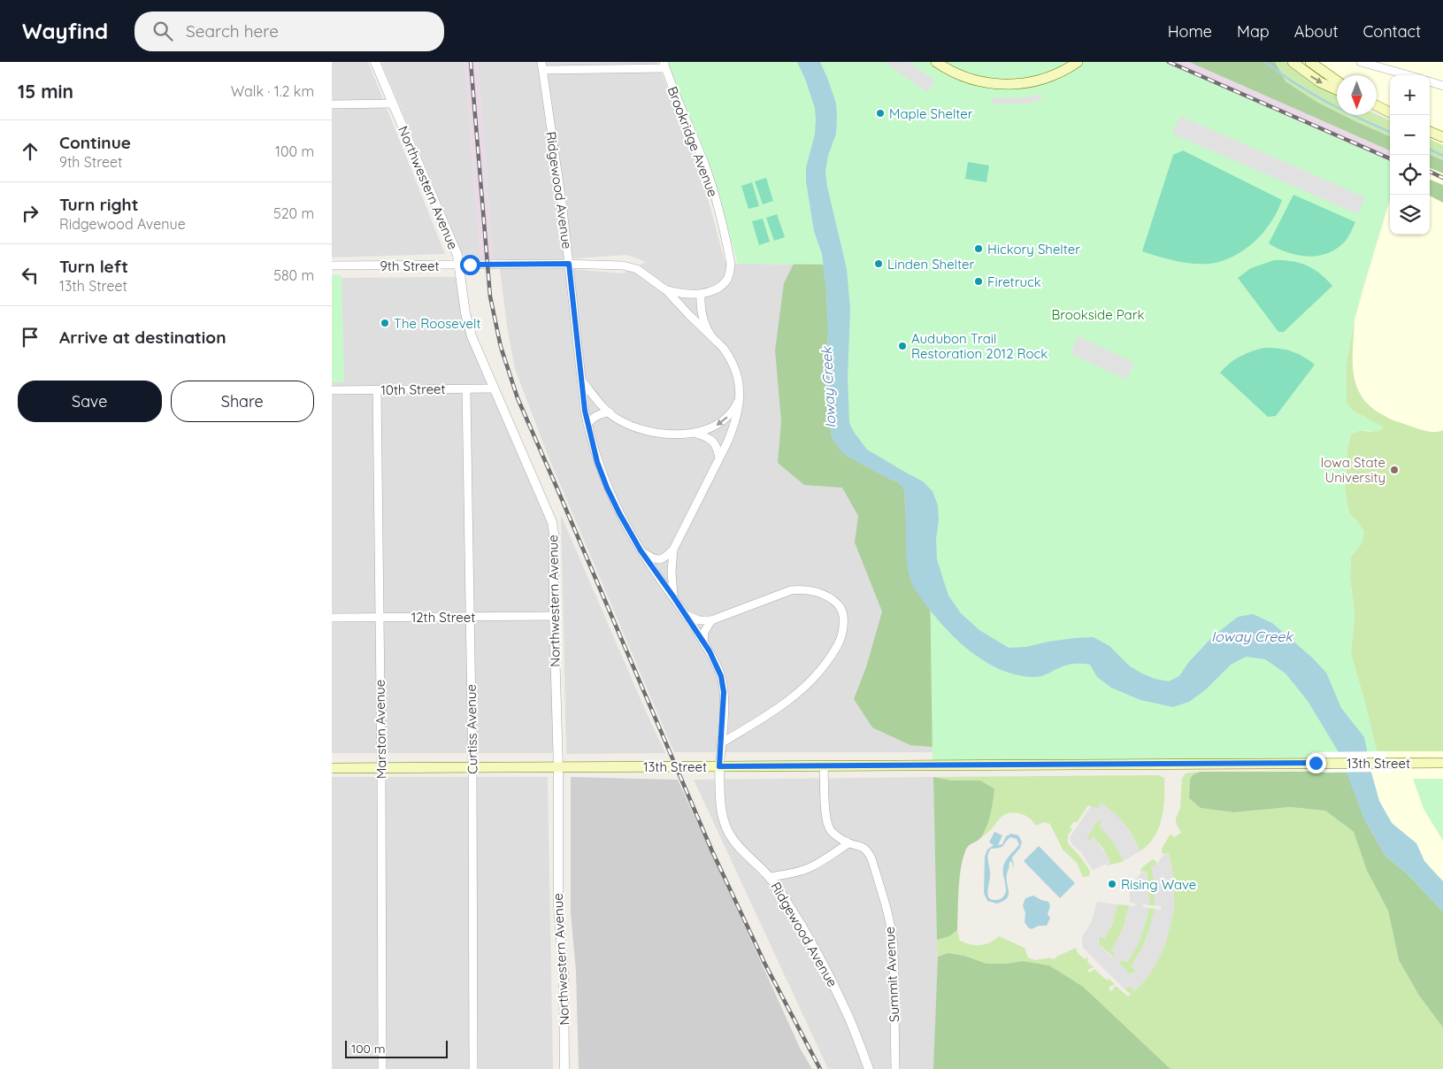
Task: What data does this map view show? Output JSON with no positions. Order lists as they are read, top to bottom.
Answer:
{
  "streets": {
    "main road": ["13th Street"],
    "street": [
      "Brookridge Avenue",
      "Northwestern Avenue",
      "Ridgewood Avenue",
      "9th Street",
      "10th Street",
      "12th Street",
      "Marston Avenue",
      "Curtiss Avenue",
      "Summit Avenue"
    ]
  },
  "crossings": [
    ["Brookridge Avenue", "9th Street"],
    ["Northwestern Avenue", "9th Street"],
    ["Northwestern Avenue", "10th Street"],
    ["Northwestern Avenue", "12th Street"],
    ["Northwestern Avenue", "13th Street"],
    ["Ridgewood Avenue", "9th Street"],
    ["Ridgewood Avenue", "13th Street"],
    ["10th Street", "Marston Avenue"],
    ["10th Street", "Curtiss Avenue"],
    ["12th Street", "Marston Avenue"],
    ["12th Street", "Curtiss Avenue"],
    ["Marston Avenue", "13th Street"],
    ["Curtiss Avenue", "13th Street"],
    ["13th Street", "Summit Avenue"]
  ],
  "water": ["Ioway Creek"],
  "parks": ["Brookside Park"],
  "places": [
    "Maple Shelter",
    "Hickory Shelter",
    "Linden Shelter",
    "Firetruck",
    "The Roosevelt",
    "Audubon Trail Restoration 2012 Rock",
    "Iowa State University",
    "Rising Wave"
  ],
  "scale_bar": "100 m",
  "north": "bottom",
  "page": {
    "header": "Wayfind",
    "search": "Search here",
    "nav": [
      "Home",
      "Map",
      "About",
      "Contact"
    ],
    "heading": ["15 min", "Walk · 1.2 km"],
    "map_buttons": ["+", "−"],
    "list": [
      ["Continue", "9th Street", "100 m"],
      ["Turn right", "Ridgewood Avenue", "520 m"],
      ["Turn left", "13th Street", "580 m"],
      "Arrive at destination"
    ],
    "buttons": ["Save", "Share"],
    "scale": "100 m"
  }
}
